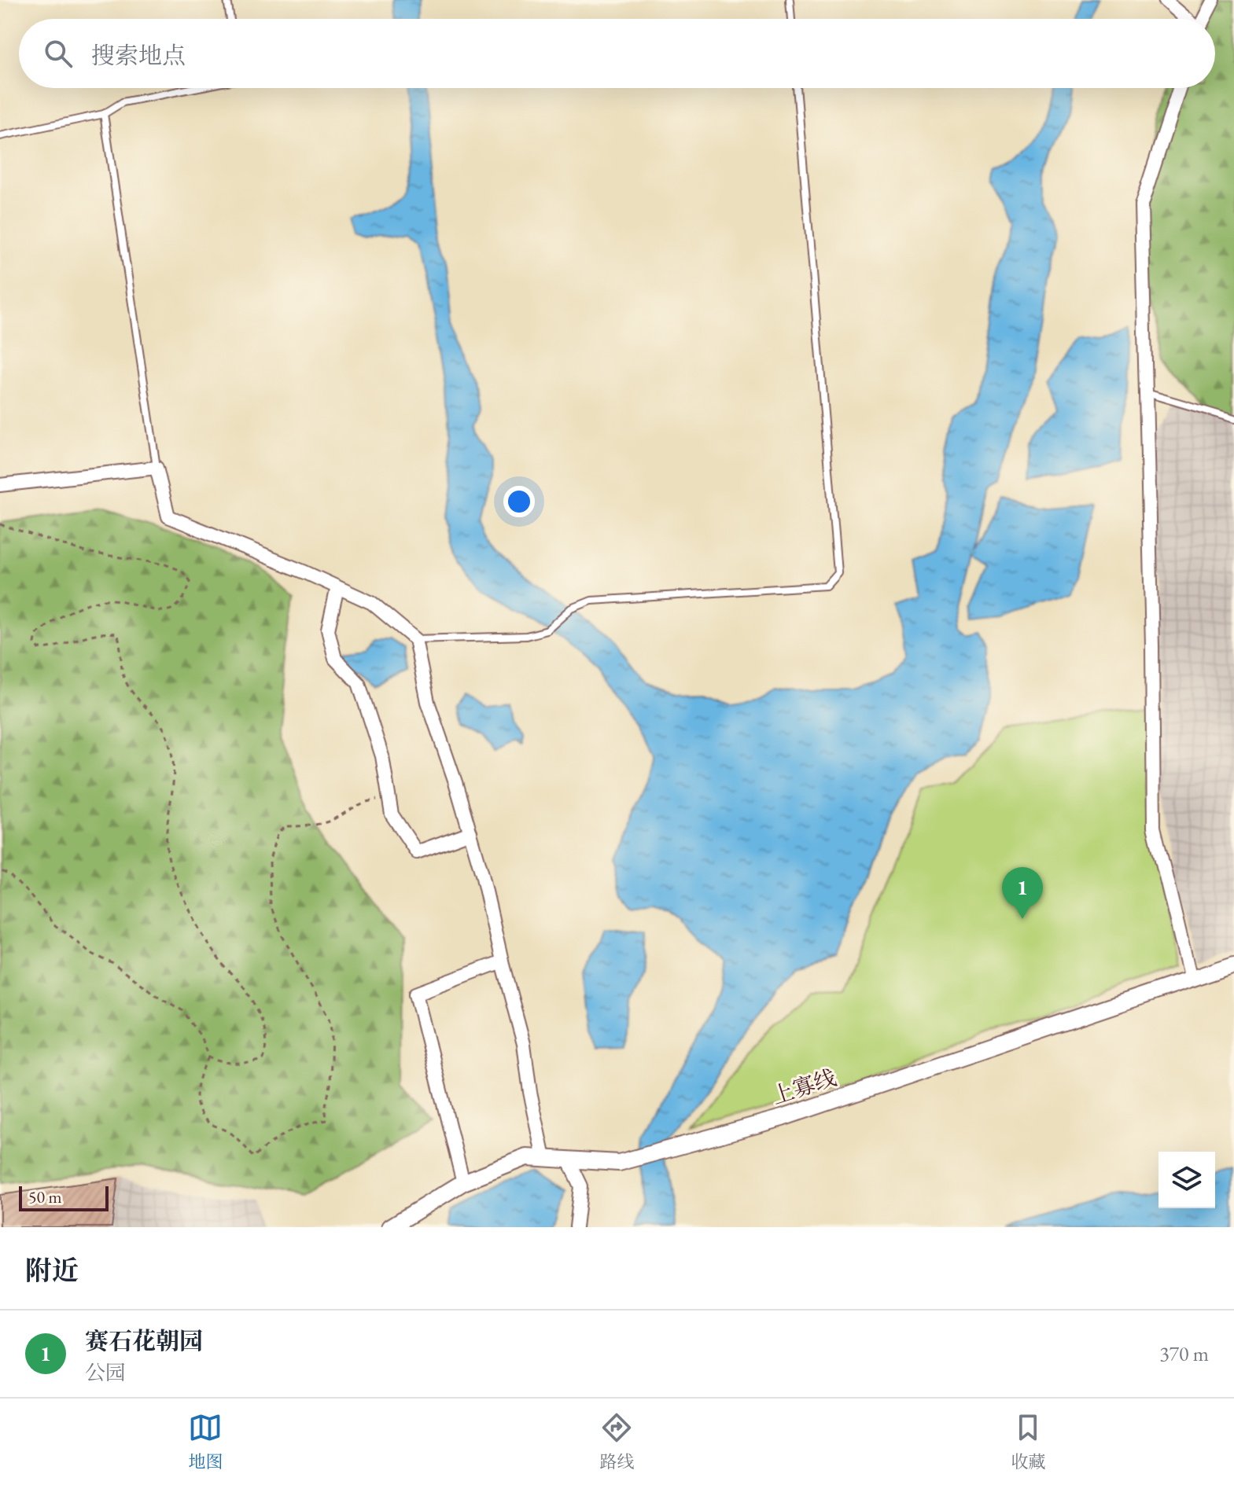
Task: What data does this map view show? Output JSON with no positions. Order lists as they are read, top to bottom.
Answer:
{
  "streets": {
    "street": ["上寡线"]
  },
  "scale_bar": "50 m",
  "page": {
    "search": "搜索地点",
    "pins": "1",
    "scale": "50 m",
    "heading": "附近",
    "list": [
      {
        "mark": "1",
        "name": "赛石花朝园",
        "note": "公园",
        "value": "370 m"
      }
    ],
    "nav": ["地图", "路线", "收藏"]
  }
}
